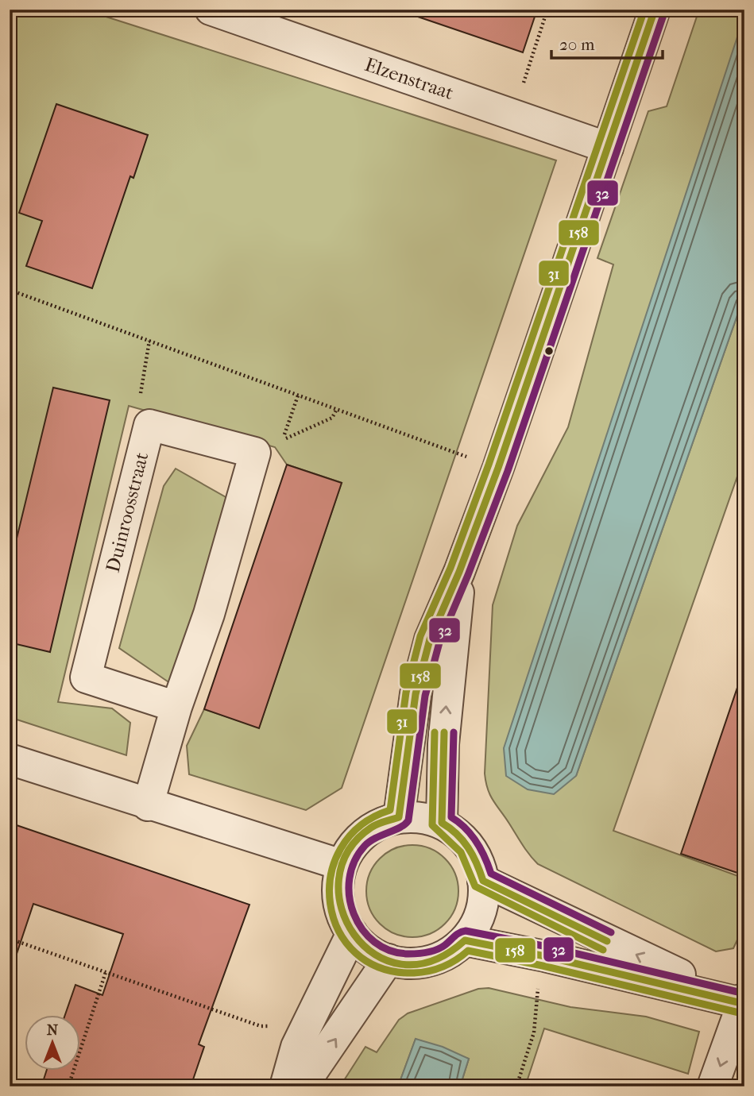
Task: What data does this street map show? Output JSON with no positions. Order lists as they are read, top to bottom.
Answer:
{
  "streets": {
    "street": ["Elzenstraat", "Duinroosstraat"]
  },
  "lines": ["transit line 158", "transit line 31", "transit line 32"],
  "scale_bar": "20 m",
  "north": "top"
}
